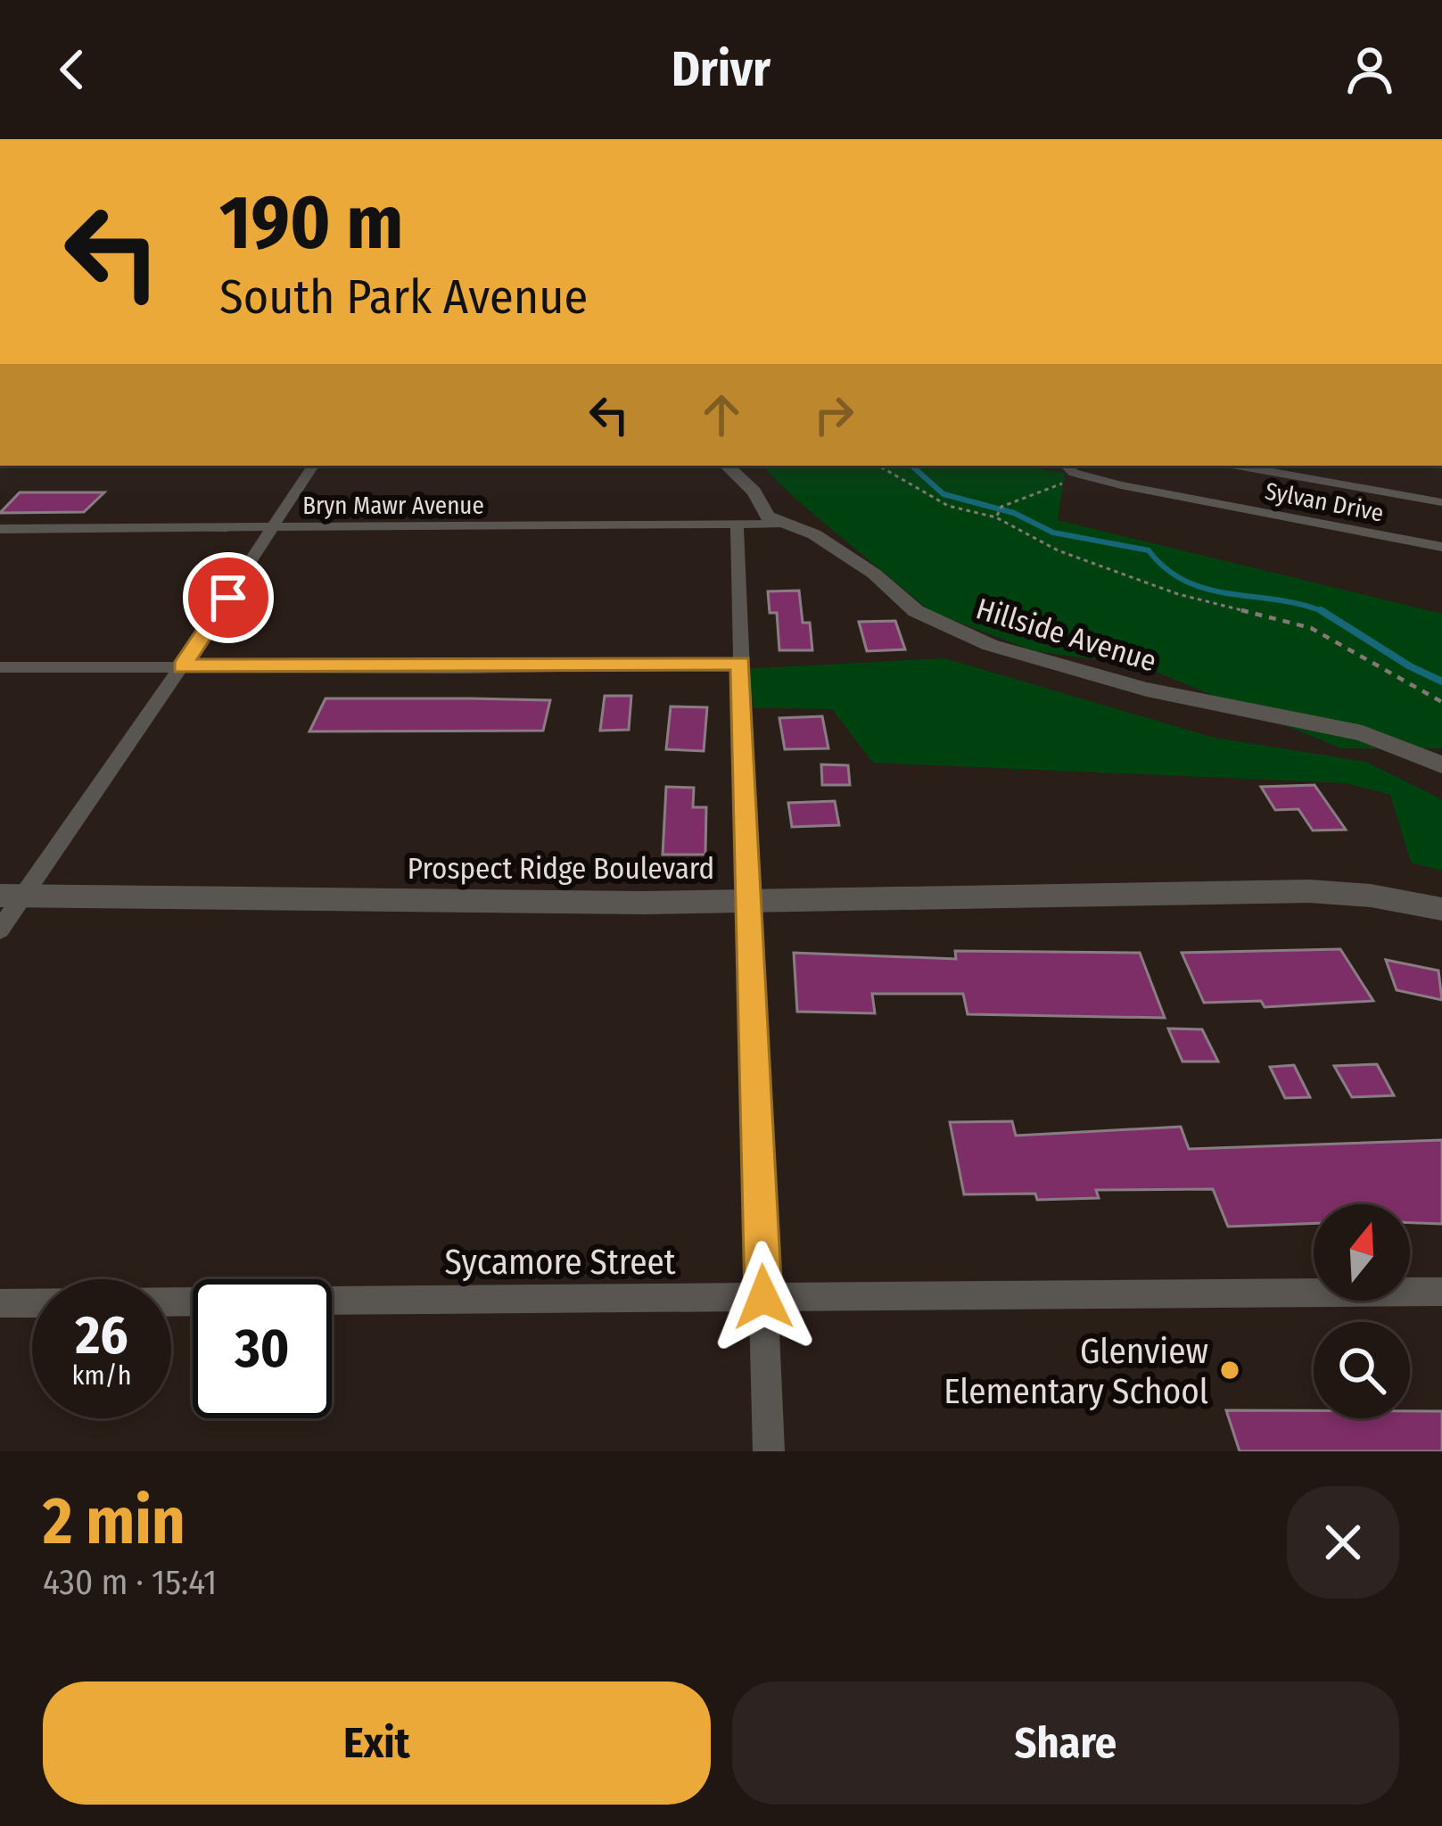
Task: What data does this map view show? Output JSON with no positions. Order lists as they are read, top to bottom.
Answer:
{
  "streets": {
    "street": [
      "Sylvan Drive",
      "Bryn Mawr Avenue",
      "Hillside Avenue",
      "Prospect Ridge Boulevard",
      "Sycamore Street"
    ]
  },
  "crossings": [
    ["Bryn Mawr Avenue", "Hillside Avenue"]
  ],
  "places": ["Glenview Elementary School"],
  "north": "top",
  "page": {
    "header": "Drivr",
    "turn": ["190 m", "South Park Avenue"],
    "speed": "26 km/h",
    "limit": "30",
    "heading": ["2 min", "430 m · 15:41"],
    "buttons": ["Exit", "Share"]
  }
}
